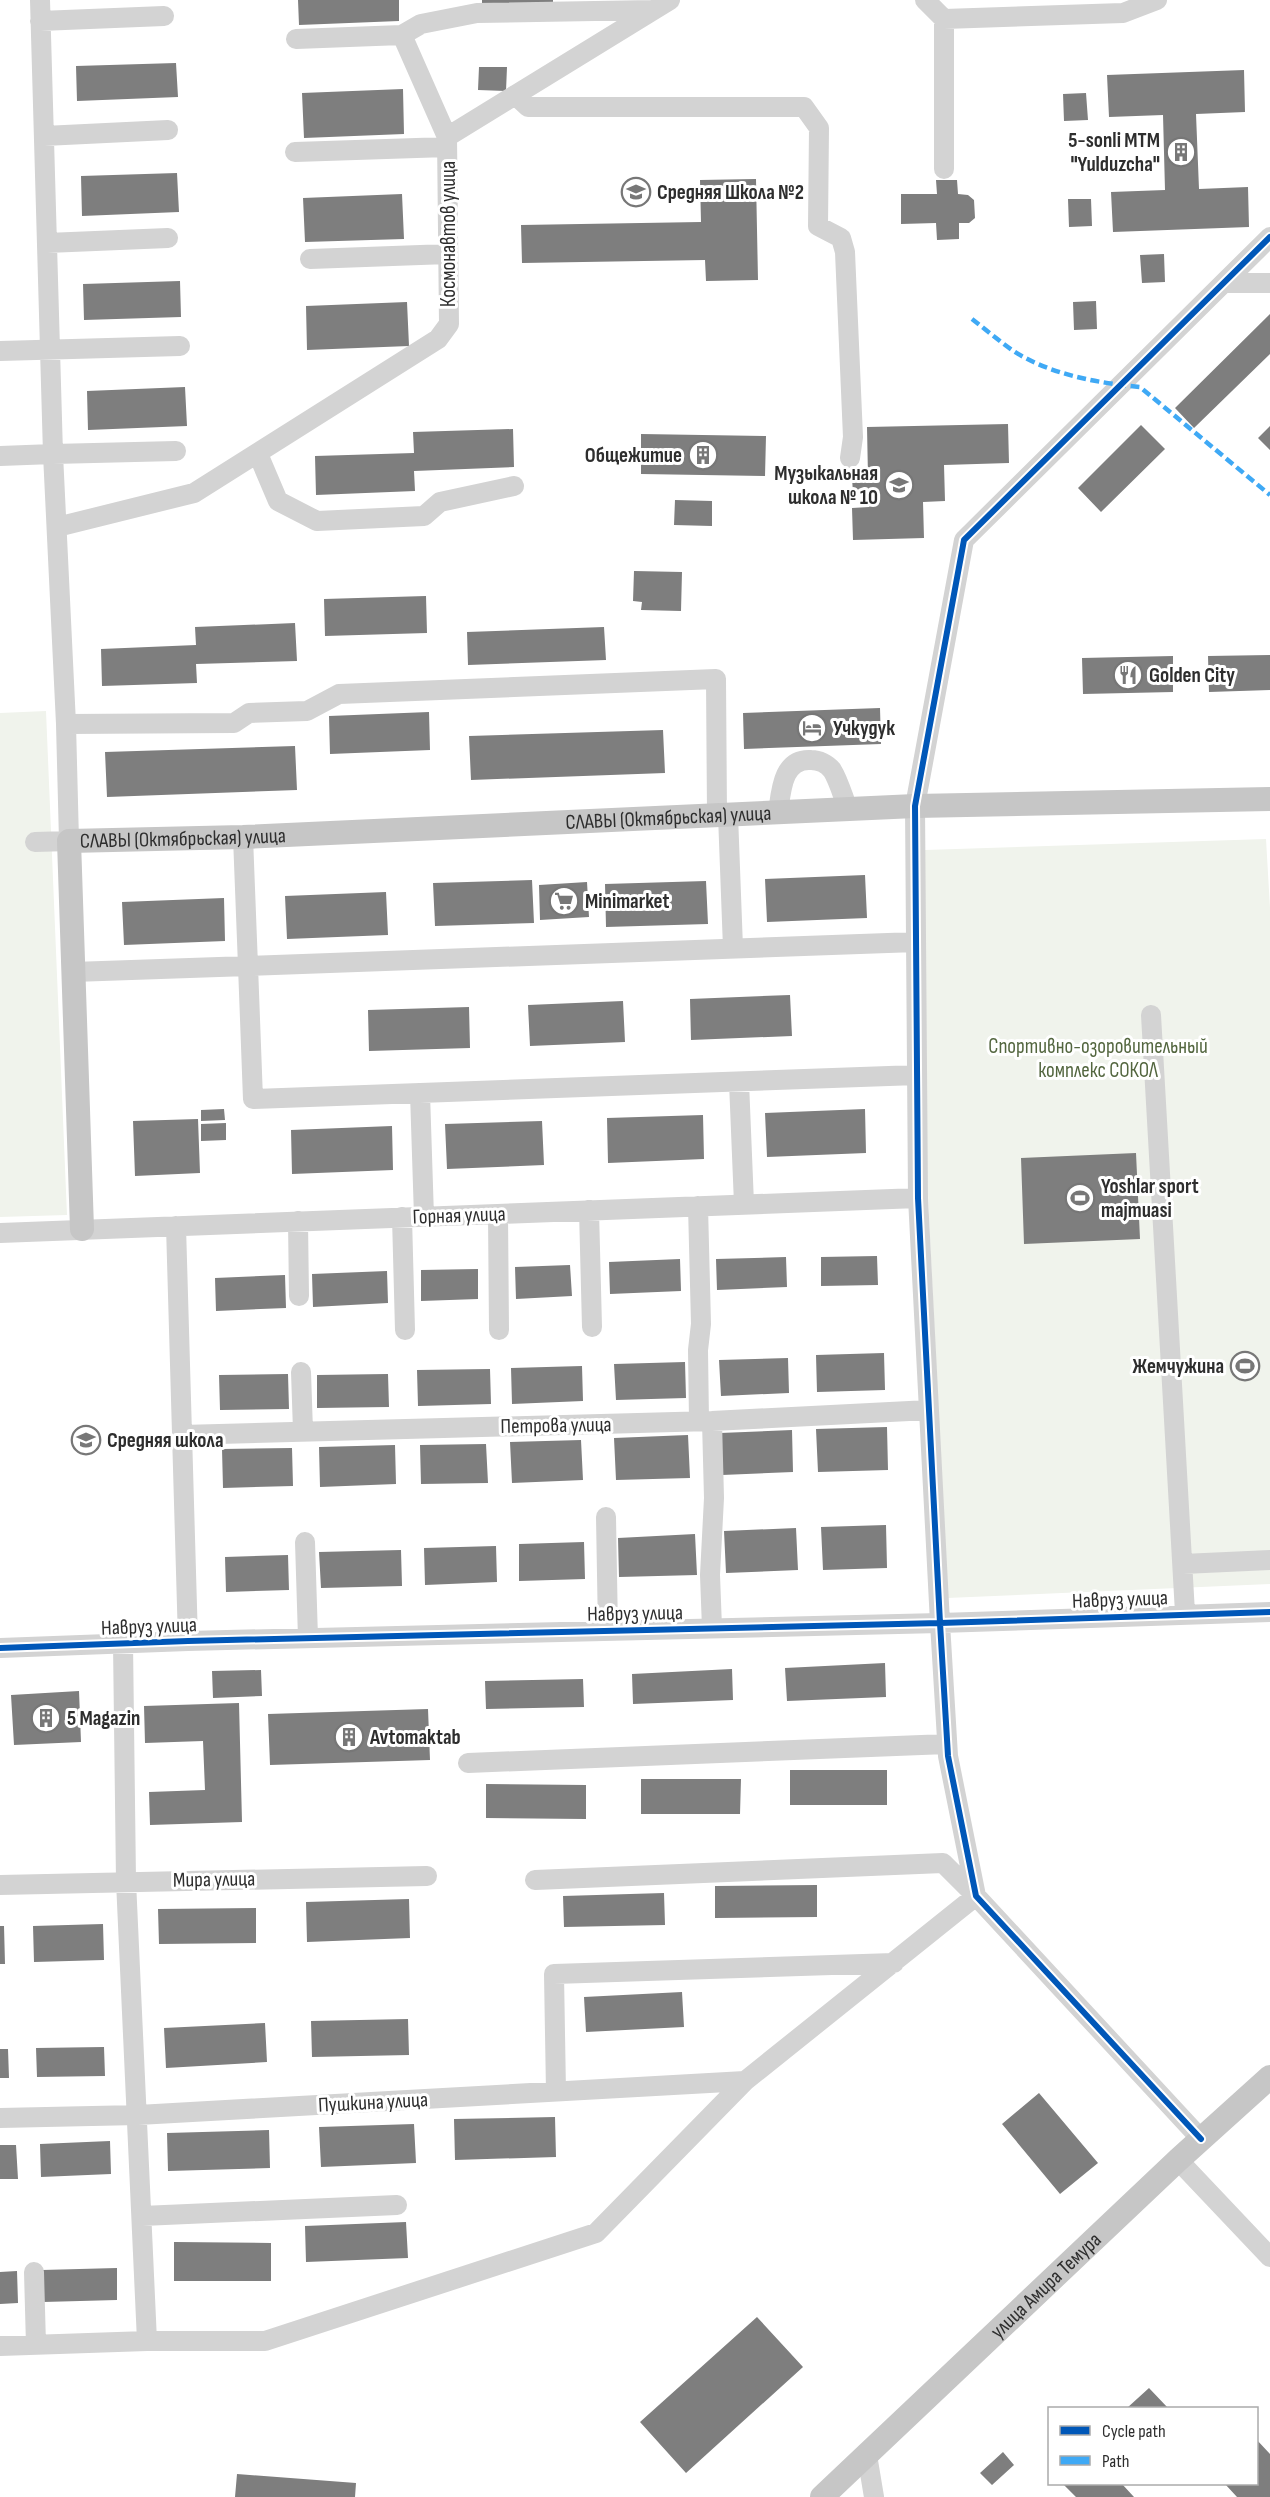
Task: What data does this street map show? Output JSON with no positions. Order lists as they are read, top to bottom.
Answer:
{
  "streets": {
    "main road": ["СЛАВЫ (Октябрьская) улица", "улица Амира Темура"],
    "street": [
      "Космонавтов улица",
      "Горная улица",
      "Петрова улица",
      "Навруз улица",
      "Мира улица",
      "Пушкина улица"
    ]
  },
  "parks": ["Спортивно-озоровительный комплекс СОКОЛ"],
  "places": {
    "building": [
      "5-sonli MTM \"Yulduzcha\"",
      "Общежитие",
      "5 Magazin",
      "Avtomaktab"
    ],
    "school or university": ["Средняя Школа №2", "Музыкальная школа № 10", "Средняя школа"],
    "restaurant": ["Golden City"],
    "hotel": ["Учкудук"],
    "supermarket": ["Minimarket"],
    "sports": ["Yoshlar sport majmuasi", "Жемчужина"]
  },
  "legend": ["Cycle path", "Path"]
}
